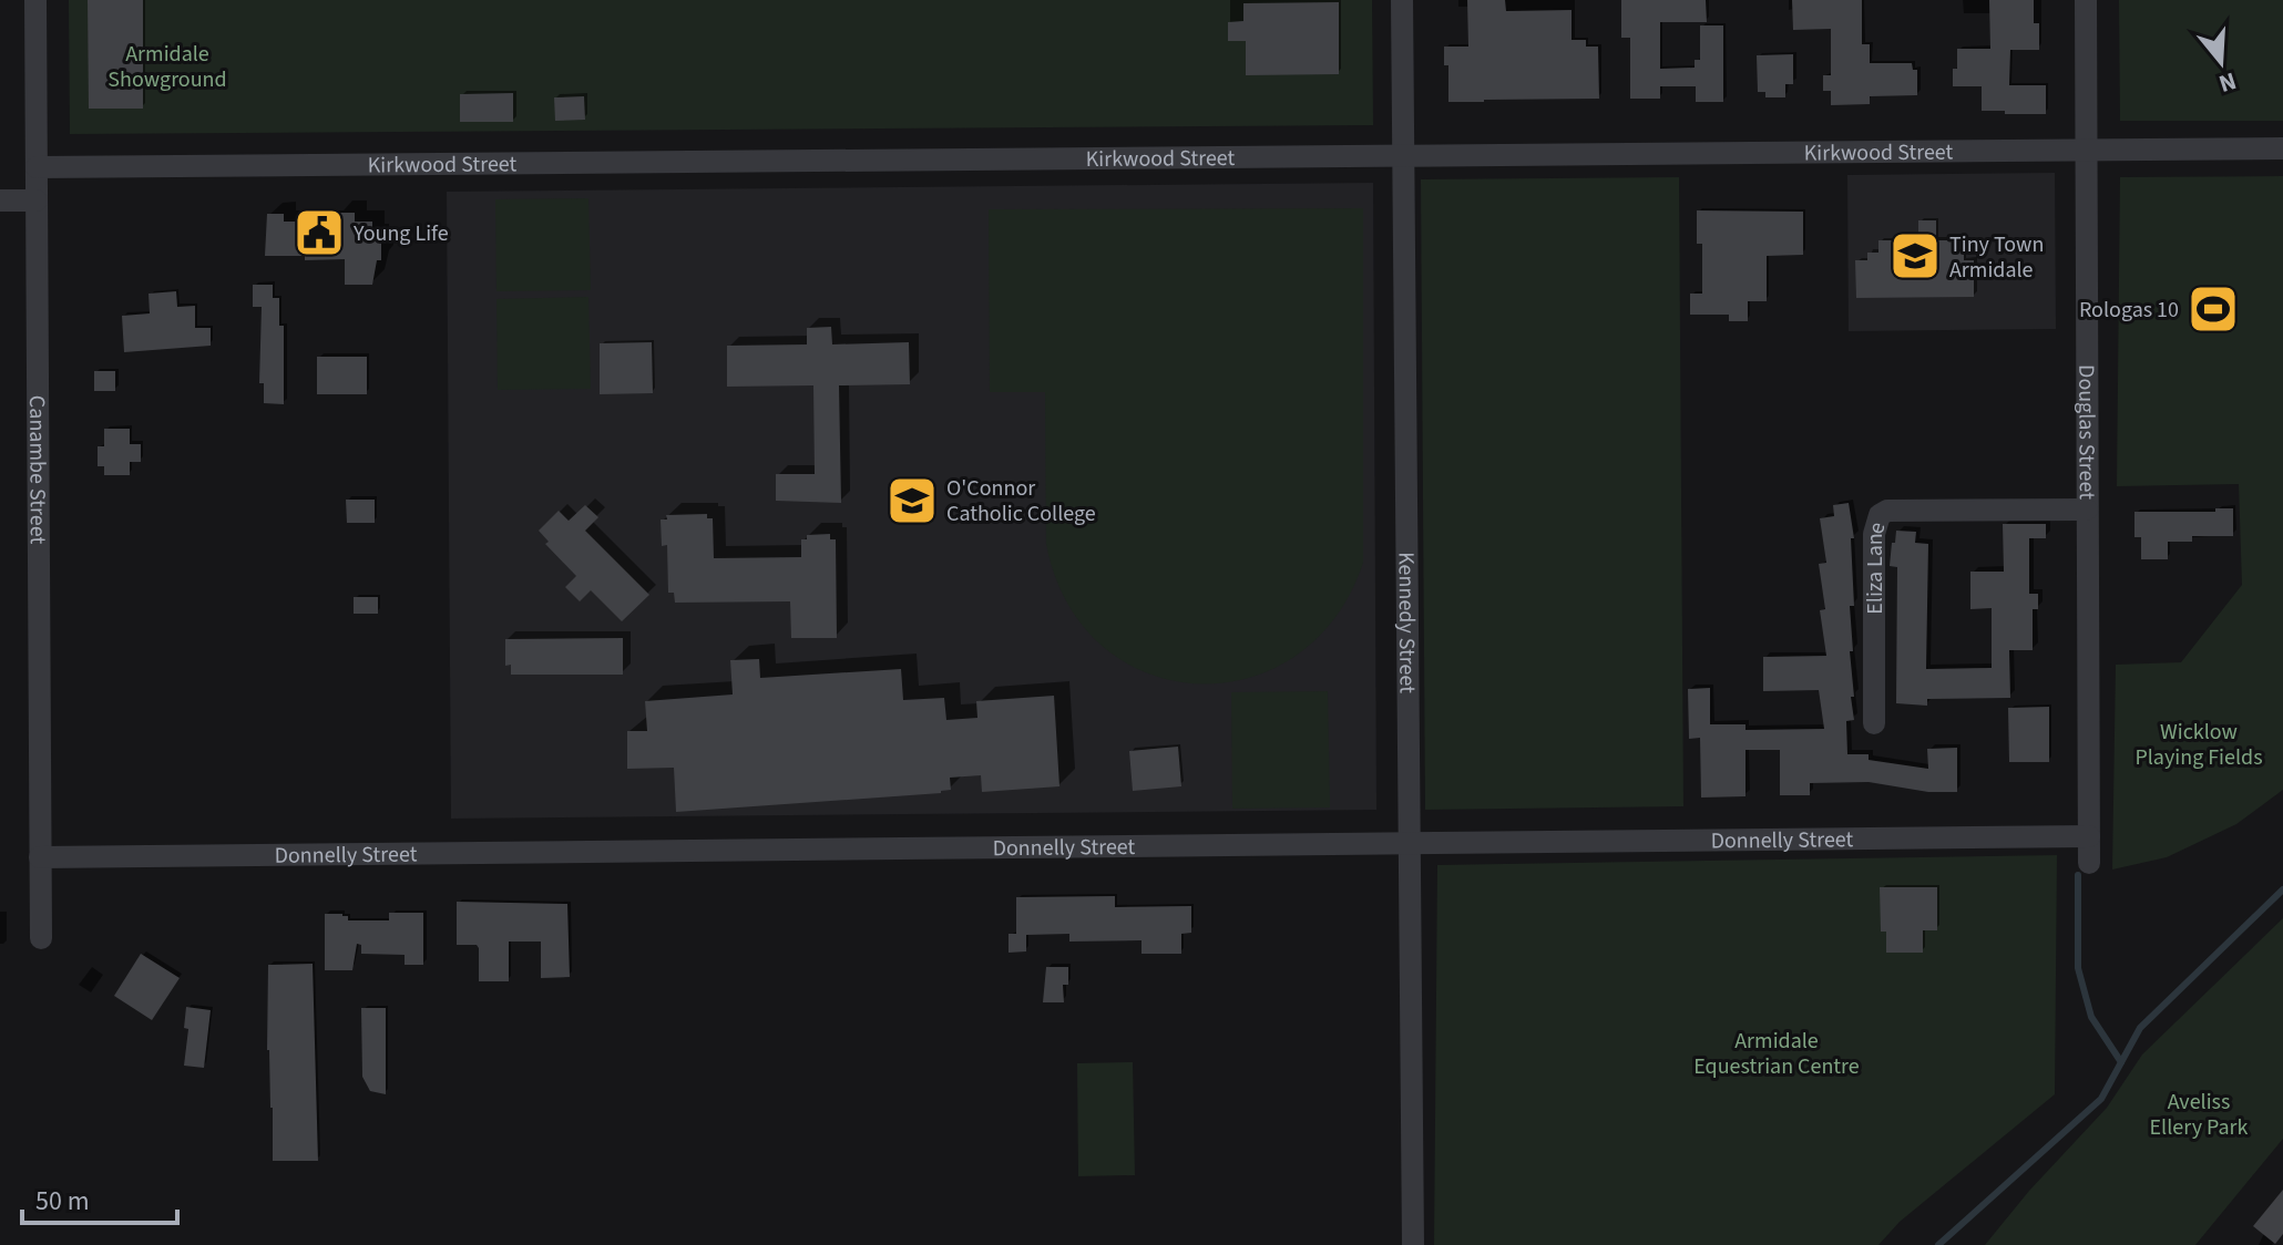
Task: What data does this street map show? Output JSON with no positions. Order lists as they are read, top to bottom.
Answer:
{
  "streets": {
    "street": [
      "Kirkwood Street",
      "Douglas Street",
      "Canambe Street",
      "Eliza Lane",
      "Kennedy Street",
      "Donnelly Street"
    ]
  },
  "crossings": [
    ["Kirkwood Street", "Douglas Street"],
    ["Kirkwood Street", "Canambe Street"],
    ["Kirkwood Street", "Kennedy Street"],
    ["Douglas Street", "Eliza Lane"],
    ["Douglas Street", "Donnelly Street"],
    ["Canambe Street", "Donnelly Street"],
    ["Kennedy Street", "Donnelly Street"]
  ],
  "parks": [
    "Armidale Showground",
    "Wicklow Playing Fields",
    "Armidale Equestrian Centre",
    "Aveliss Ellery Park"
  ],
  "places": {
    "public building": ["Young Life"],
    "school or university": ["Tiny Town Armidale", "O'Connor Catholic College"],
    "sports": ["Rologas 10"]
  },
  "scale_bar": "50 m",
  "north": "bottom"
}
